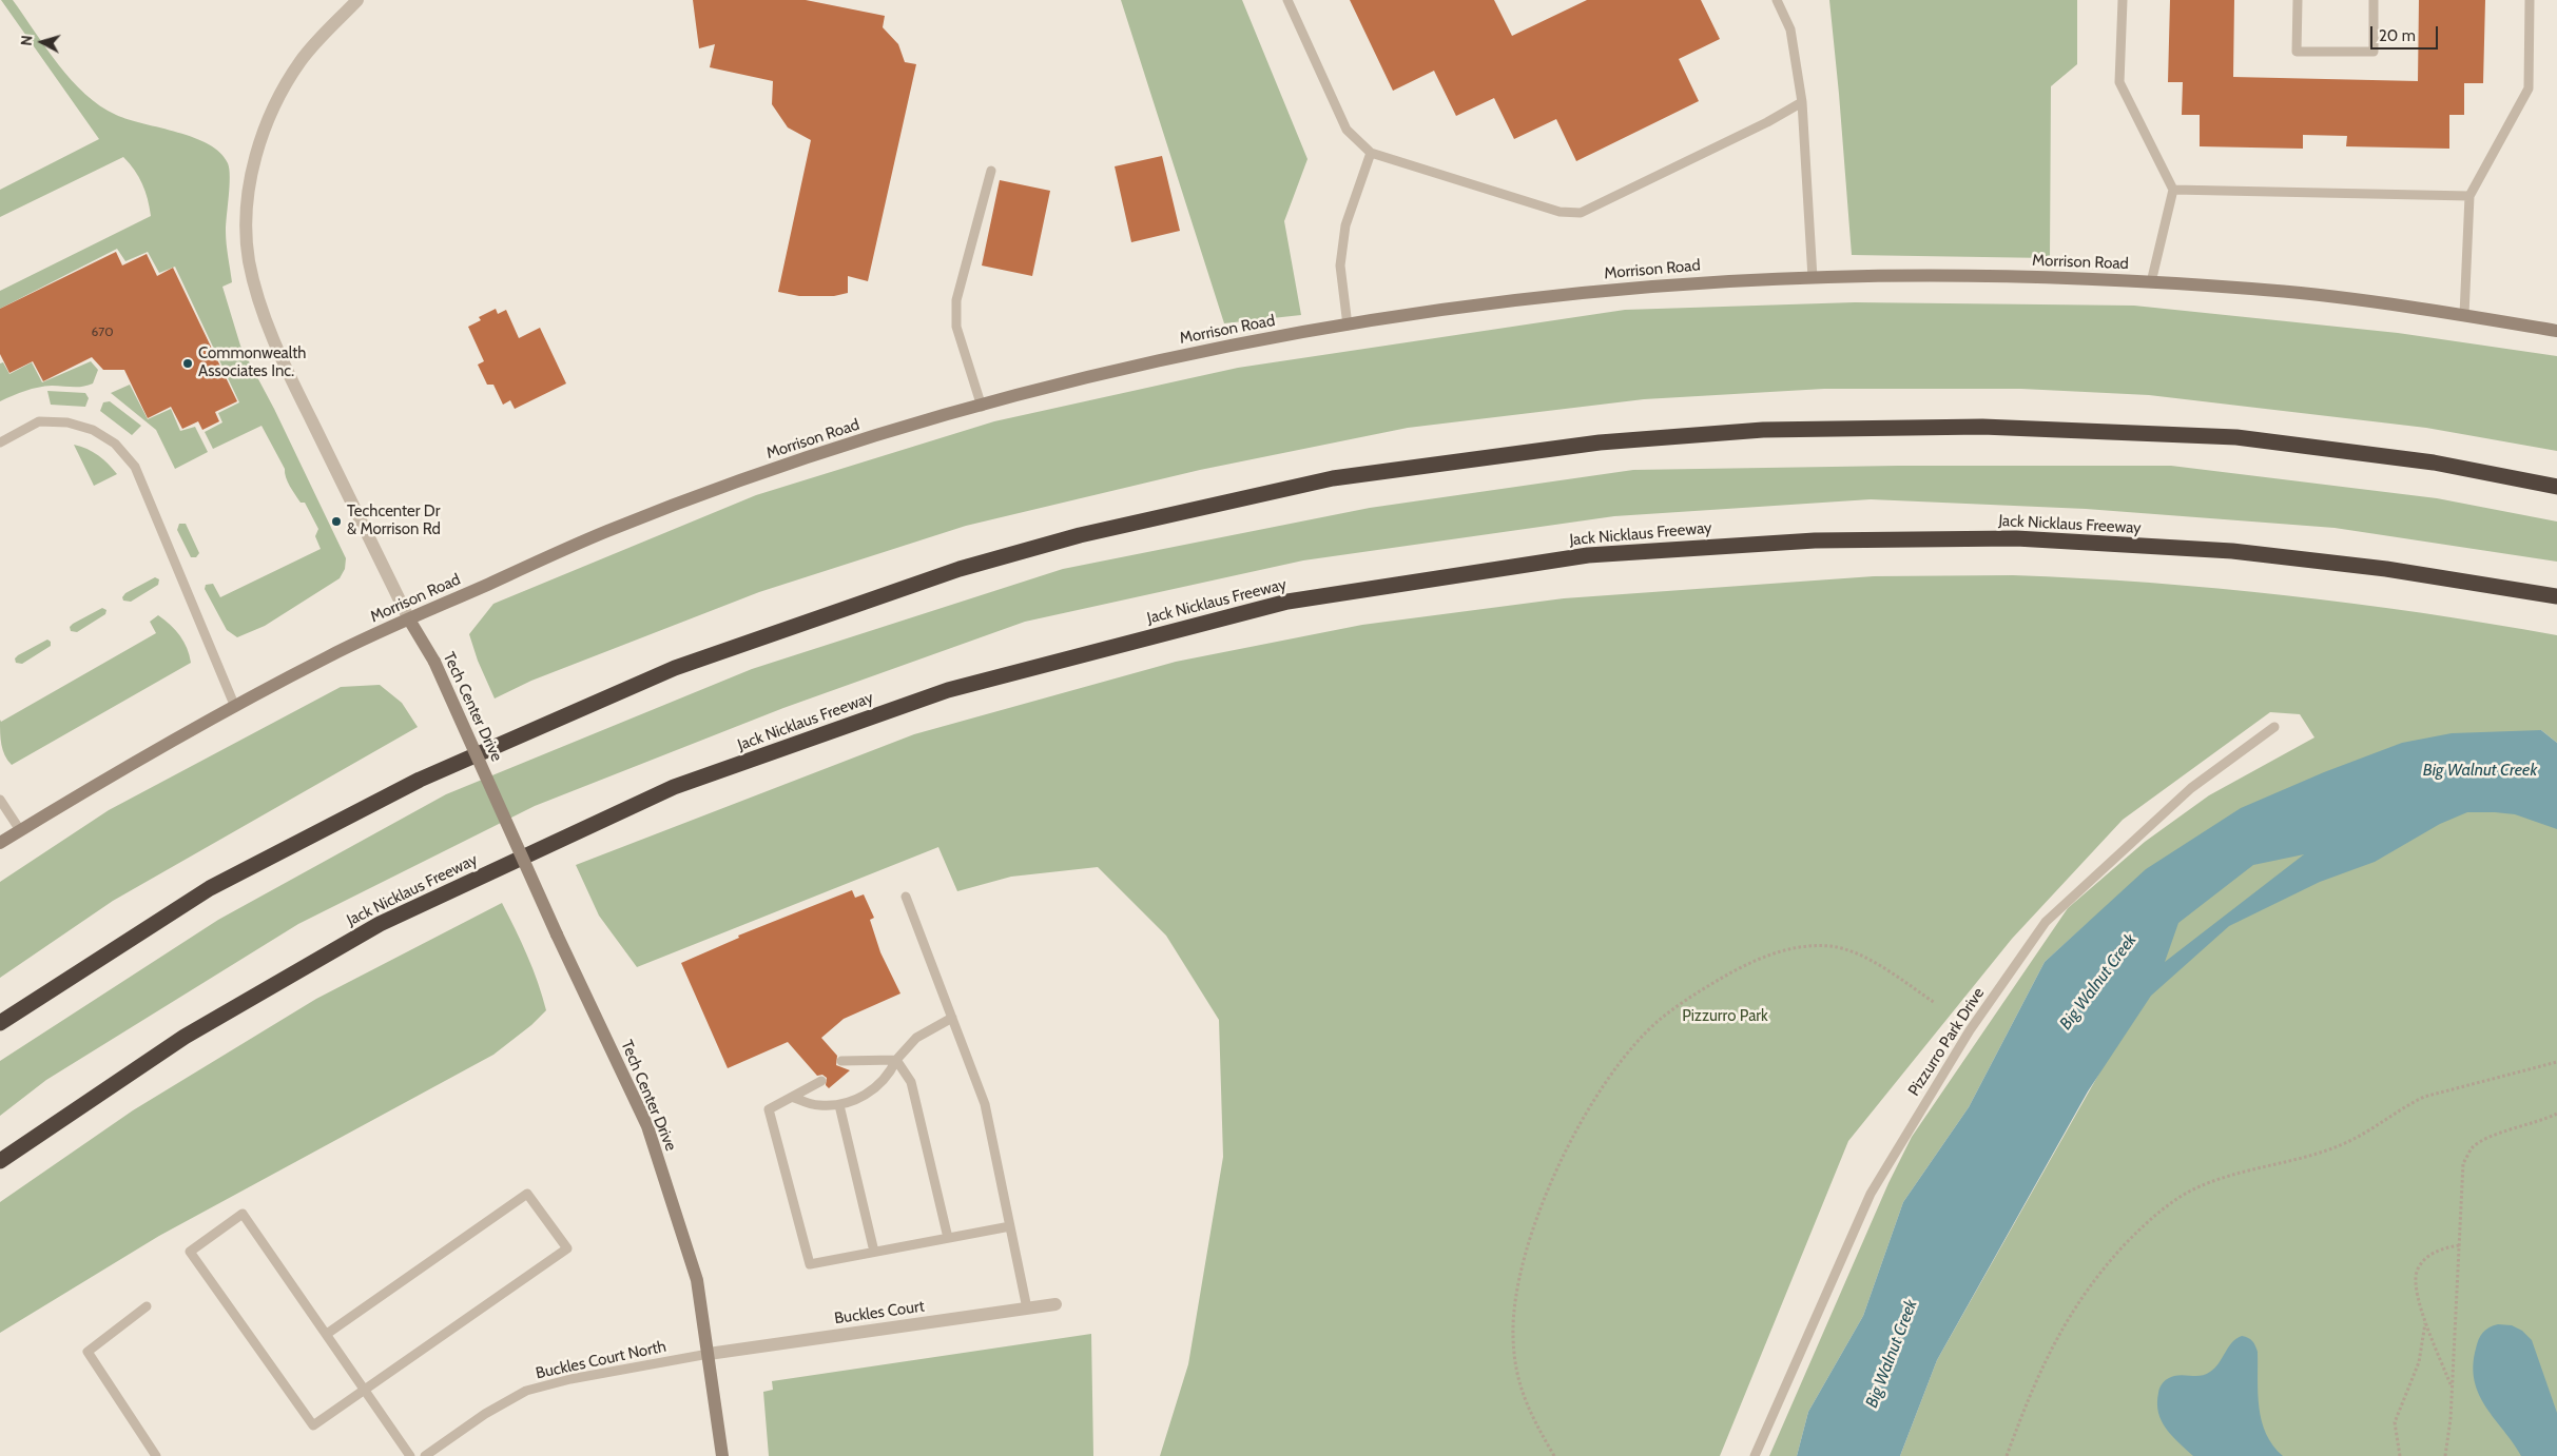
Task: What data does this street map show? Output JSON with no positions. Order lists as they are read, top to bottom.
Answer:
{
  "streets": {
    "highway": ["Jack Nicklaus Freeway"],
    "street": ["Morrison Road", "Tech Center Drive", "Buckles Court"],
    "lane": ["Pizzurro Park Drive", "Buckles Court North"]
  },
  "crossings": [
    ["Morrison Road", "Tech Center Drive"],
    ["Tech Center Drive", "Buckles Court"],
    ["Tech Center Drive", "Buckles Court North"],
    ["Buckles Court", "Buckles Court North"]
  ],
  "water": ["Big Walnut Creek"],
  "parks": ["Pizzurro Park"],
  "places": ["Commonwealth Associates Inc.", "Techcenter Dr & Morrison Rd"],
  "house_numbers": ["670"],
  "scale_bar": "20 m",
  "north": "left"
}
